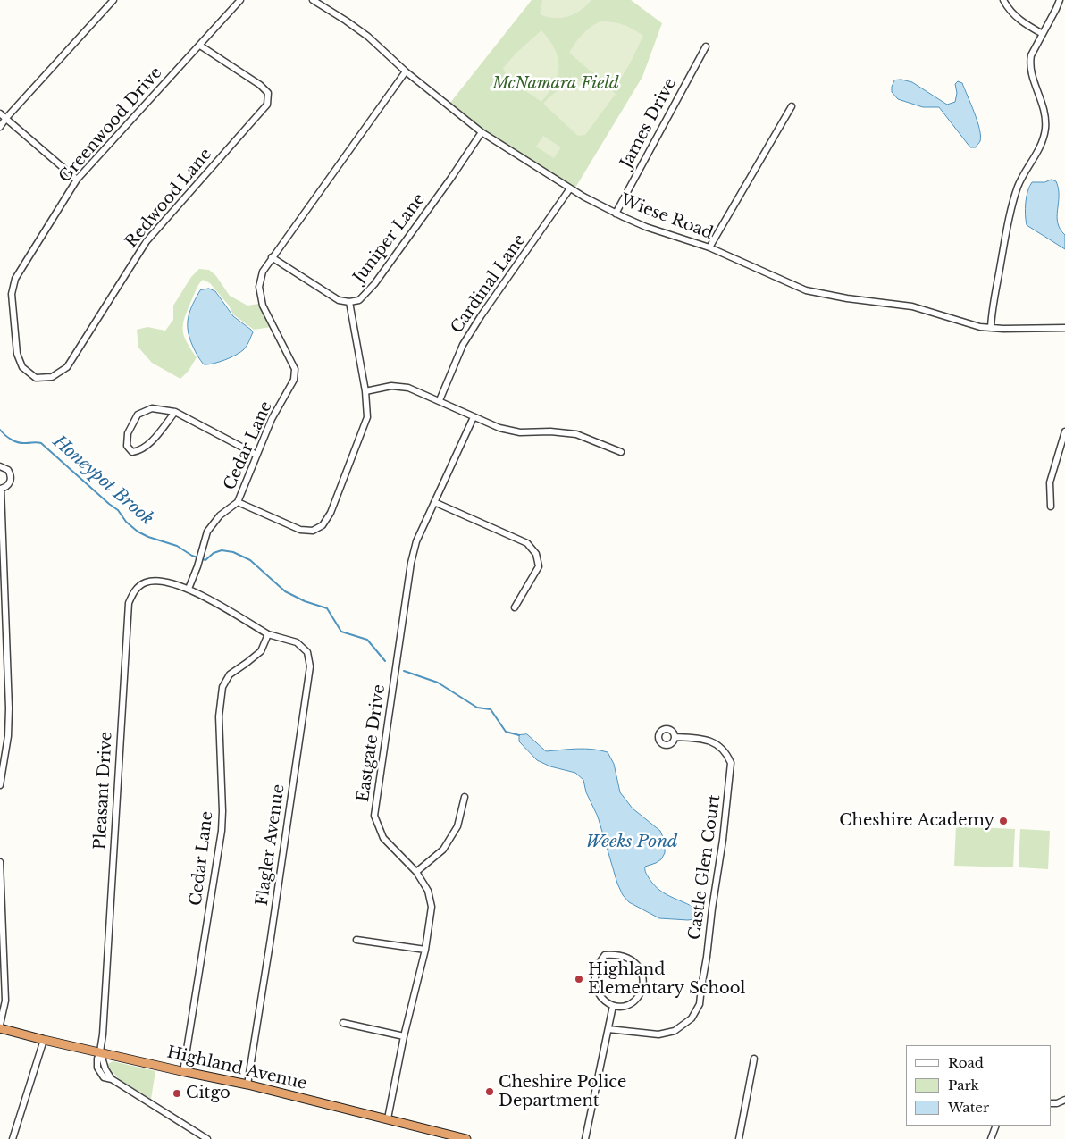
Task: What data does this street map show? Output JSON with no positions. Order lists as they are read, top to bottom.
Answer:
{
  "streets": {
    "highway": ["Highland Avenue"],
    "street": [
      "James Drive",
      "Greenwood Drive",
      "Redwood Lane",
      "Wiese Road",
      "Juniper Lane",
      "Cardinal Lane",
      "Cedar Lane",
      "Eastgate Drive",
      "Pleasant Drive",
      "Flagler Avenue",
      "Castle Glen Court"
    ]
  },
  "crossings": [
    ["James Drive", "Wiese Road"],
    ["Greenwood Drive", "Redwood Lane"],
    ["Wiese Road", "Juniper Lane"],
    ["Wiese Road", "Cardinal Lane"],
    ["Wiese Road", "Cedar Lane"],
    ["Juniper Lane", "Cedar Lane"],
    ["Cedar Lane", "Pleasant Drive"],
    ["Cedar Lane", "Flagler Avenue"],
    ["Cedar Lane", "Highland Avenue"],
    ["Eastgate Drive", "Highland Avenue"],
    ["Pleasant Drive", "Highland Avenue"],
    ["Flagler Avenue", "Highland Avenue"]
  ],
  "water": ["Honeypot Brook", "Weeks Pond"],
  "parks": ["McNamara Field"],
  "places": [
    "Cheshire Academy",
    "Highland Elementary School",
    "Cheshire Police Department",
    "Citgo"
  ],
  "legend": ["Road", "Park", "Water"]
}
